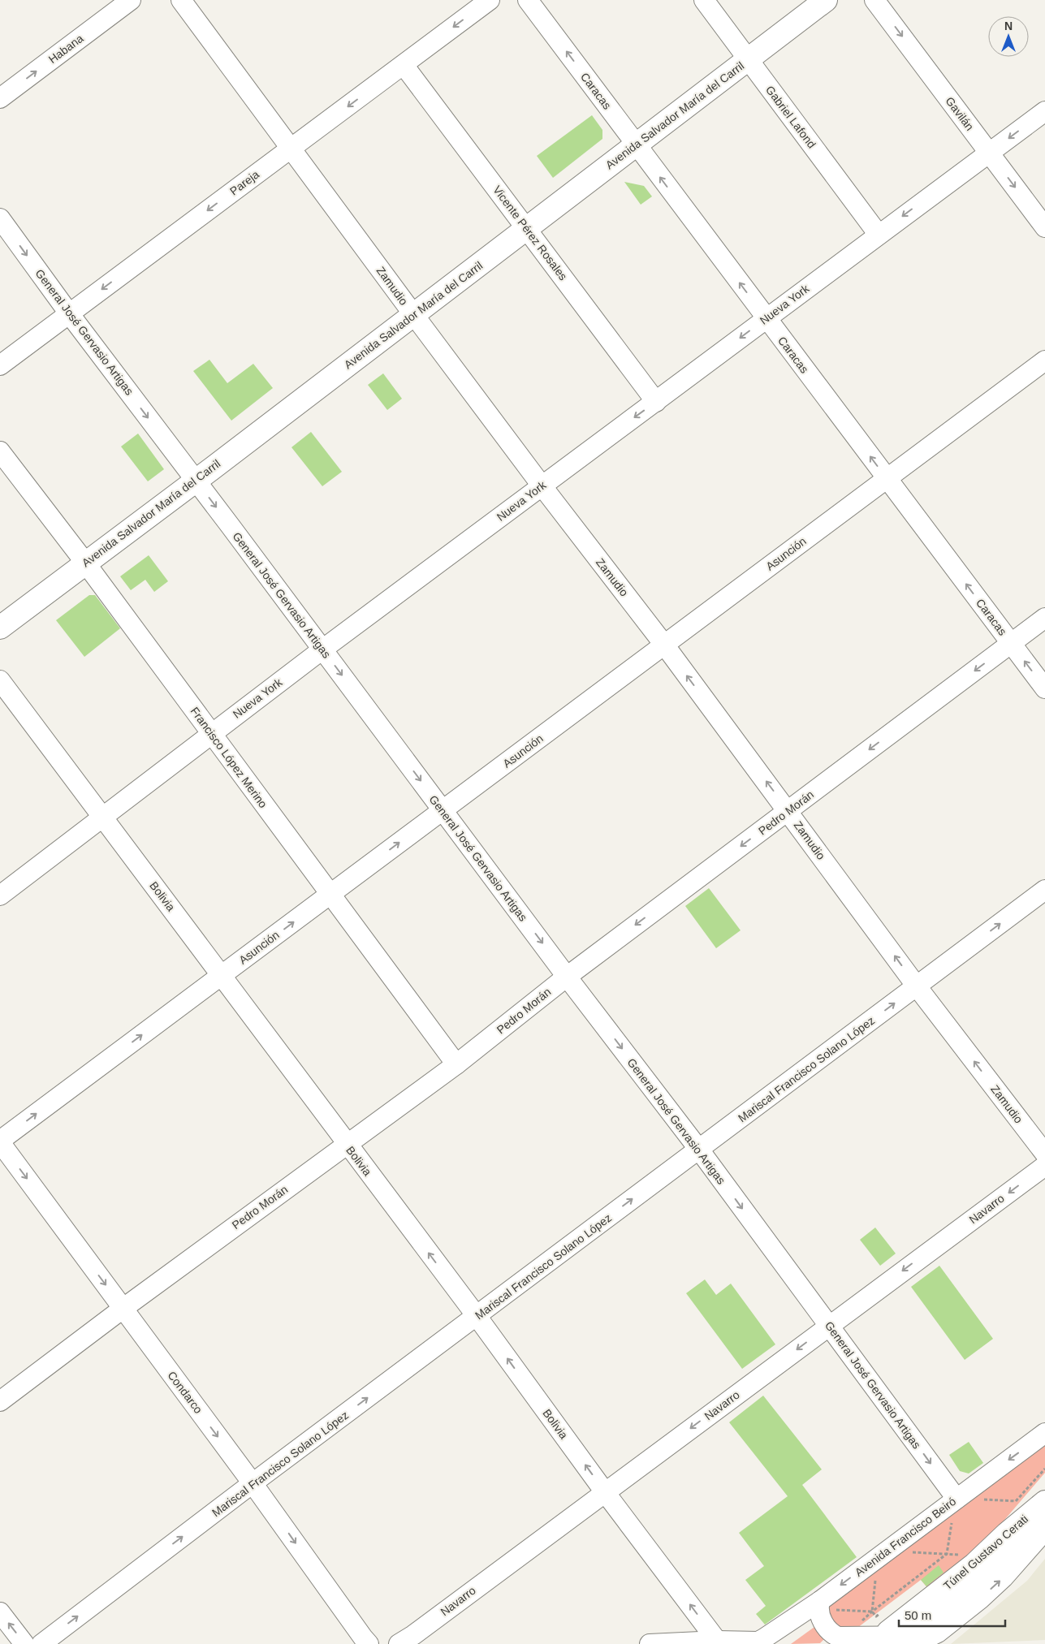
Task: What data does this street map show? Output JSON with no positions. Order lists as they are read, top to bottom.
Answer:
{
  "streets": {
    "main road": ["Avenida Salvador María del Carril", "Túnel Gustavo Cerati"],
    "street": [
      "Habana",
      "Caracas",
      "Gavilán",
      "Gabriel Lafond",
      "Pareja",
      "Vicente Pérez Rosales",
      "Zamudio",
      "Nueva York",
      "General José Gervasio Artigas",
      "Asunción",
      "Francisco López Merino",
      "Pedro Morán",
      "Bolivia",
      "Mariscal Francisco Solano López",
      "Navarro",
      "Condarco",
      "Avenida Francisco Beiró"
    ]
  },
  "crossings": [
    ["Caracas", "Avenida Salvador María del Carril"],
    ["Caracas", "Nueva York"],
    ["Caracas", "Asunción"],
    ["Caracas", "Pedro Morán"],
    ["Gavilán", "Nueva York"],
    ["Avenida Salvador María del Carril", "Gabriel Lafond"],
    ["Avenida Salvador María del Carril", "Vicente Pérez Rosales"],
    ["Avenida Salvador María del Carril", "Zamudio"],
    ["Avenida Salvador María del Carril", "General José Gervasio Artigas"],
    ["Avenida Salvador María del Carril", "Francisco López Merino"],
    ["Gabriel Lafond", "Nueva York"],
    ["Pareja", "Vicente Pérez Rosales"],
    ["Pareja", "Zamudio"],
    ["Pareja", "General José Gervasio Artigas"],
    ["Vicente Pérez Rosales", "Nueva York"],
    ["Zamudio", "Nueva York"],
    ["Zamudio", "Asunción"],
    ["Zamudio", "Pedro Morán"],
    ["Zamudio", "Mariscal Francisco Solano López"],
    ["Nueva York", "General José Gervasio Artigas"],
    ["Nueva York", "Francisco López Merino"],
    ["Nueva York", "Bolivia"],
    ["General José Gervasio Artigas", "Asunción"],
    ["General José Gervasio Artigas", "Pedro Morán"],
    ["General José Gervasio Artigas", "Mariscal Francisco Solano López"],
    ["General José Gervasio Artigas", "Navarro"],
    ["General José Gervasio Artigas", "Avenida Francisco Beiró"],
    ["Asunción", "Francisco López Merino"],
    ["Asunción", "Bolivia"],
    ["Asunción", "Condarco"],
    ["Francisco López Merino", "Pedro Morán"],
    ["Pedro Morán", "Bolivia"],
    ["Pedro Morán", "Condarco"],
    ["Bolivia", "Mariscal Francisco Solano López"],
    ["Bolivia", "Navarro"],
    ["Bolivia", "Avenida Francisco Beiró"],
    ["Mariscal Francisco Solano López", "Condarco"]
  ],
  "one_way": [
    "Habana",
    "Caracas",
    "Gavilán",
    "Pareja",
    "Zamudio",
    "Nueva York",
    "General José Gervasio Artigas",
    "Asunción",
    "Pedro Morán",
    "Bolivia",
    "Mariscal Francisco Solano López",
    "Navarro",
    "Condarco",
    "Avenida Francisco Beiró"
  ],
  "scale_bar": "50 m",
  "north": "top"
}
